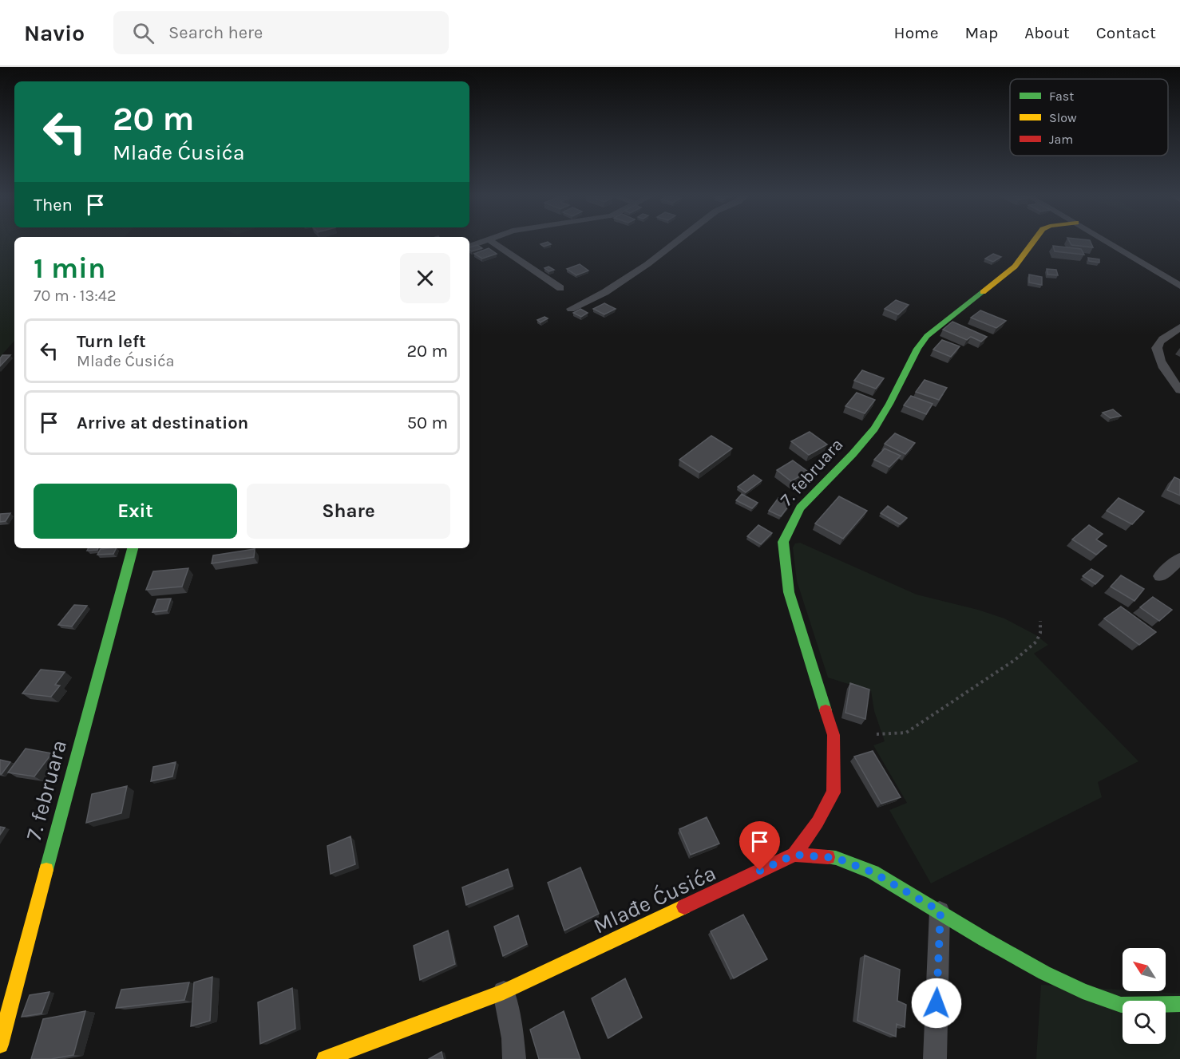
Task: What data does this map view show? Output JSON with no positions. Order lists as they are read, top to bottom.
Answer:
{
  "streets": {
    "street": ["7. februara", "Mlađe Ćusića"]
  },
  "crossings": [
    ["7. februara", "Mlađe Ćusića"]
  ],
  "legend": ["Fast", "Slow", "Jam"],
  "north": "top left",
  "page": {
    "header": "Navio",
    "search": "Search here",
    "nav": [
      "Home",
      "Map",
      "About",
      "Contact"
    ],
    "turn": ["20 m", "Mlađe Ćusića"],
    "then": "Then",
    "heading": ["1 min", "70 m · 13:42"],
    "list": [
      {
        "name": "Turn left",
        "note": "Mlađe Ćusića",
        "value": "20 m"
      },
      {
        "name": "Arrive at destination",
        "value": "50 m"
      }
    ],
    "buttons": ["Exit", "Share"]
  }
}
